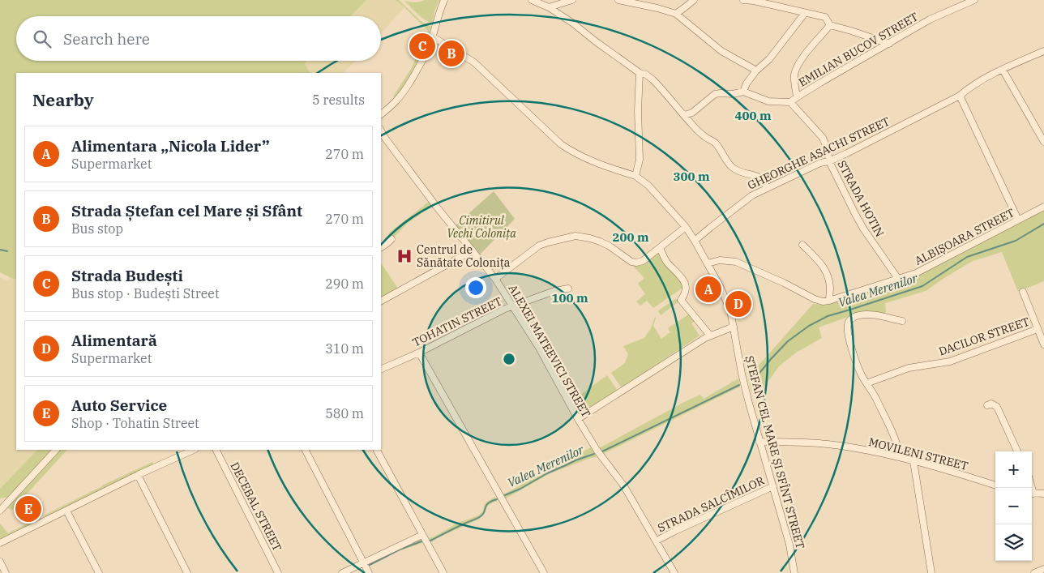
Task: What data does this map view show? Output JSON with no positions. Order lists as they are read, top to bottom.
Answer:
{
  "streets": {
    "street": [
      "EMILIAN BUCOV STREET",
      "GHEORGHE ASACHI STREET",
      "STRADA HOTIN",
      "ALBIȘOARA STREET",
      "TOHATIN STREET",
      "DACILOR STREET",
      "ALEXEI MATEEVICI STREET",
      "ȘTEFAN CEL MARE ȘI SFÎNT STREET",
      "MOVILENI STREET",
      "STRADA SALCÎMILOR",
      "DECEBAL STREET"
    ]
  },
  "crossings": [
    ["EMILIAN BUCOV STREET", "STRADA HOTIN"],
    ["GHEORGHE ASACHI STREET", "STRADA HOTIN"],
    ["GHEORGHE ASACHI STREET", "ȘTEFAN CEL MARE ȘI SFÎNT STREET"],
    ["STRADA HOTIN", "ALBIȘOARA STREET"],
    ["TOHATIN STREET", "ALEXEI MATEEVICI STREET"],
    ["ALEXEI MATEEVICI STREET", "STRADA SALCÎMILOR"],
    ["ȘTEFAN CEL MARE ȘI SFÎNT STREET", "MOVILENI STREET"],
    ["ȘTEFAN CEL MARE ȘI SFÎNT STREET", "STRADA SALCÎMILOR"]
  ],
  "water": ["Valea Merenilor"],
  "parks": ["Cimitirul Vechi Colonița"],
  "places": {
    "hospital": ["Centrul de Sănătate Colonița"]
  },
  "page": {
    "search": "Search here",
    "pins": [
      "C",
      "B",
      "A",
      "D",
      "E"
    ],
    "heading": ["Nearby", "5 results"],
    "list": [
      {
        "mark": "A",
        "name": "Alimentara „Nicola Lider”",
        "note": "Supermarket",
        "value": "270 m"
      },
      {
        "mark": "B",
        "name": "Strada Ștefan cel Mare și Sfânt",
        "note": "Bus stop",
        "value": "270 m"
      },
      {
        "mark": "C",
        "name": "Strada Budești",
        "note": "Bus stop · Budești Street",
        "value": "290 m"
      },
      {
        "mark": "D",
        "name": "Alimentară",
        "note": "Supermarket",
        "value": "310 m"
      },
      {
        "mark": "E",
        "name": "Auto Service",
        "note": "Shop · Tohatin Street",
        "value": "580 m"
      }
    ],
    "map_buttons": ["+", "−"]
  },
  "rings": [
    "400 m",
    "300 m",
    "200 m",
    "100 m"
  ]
}
